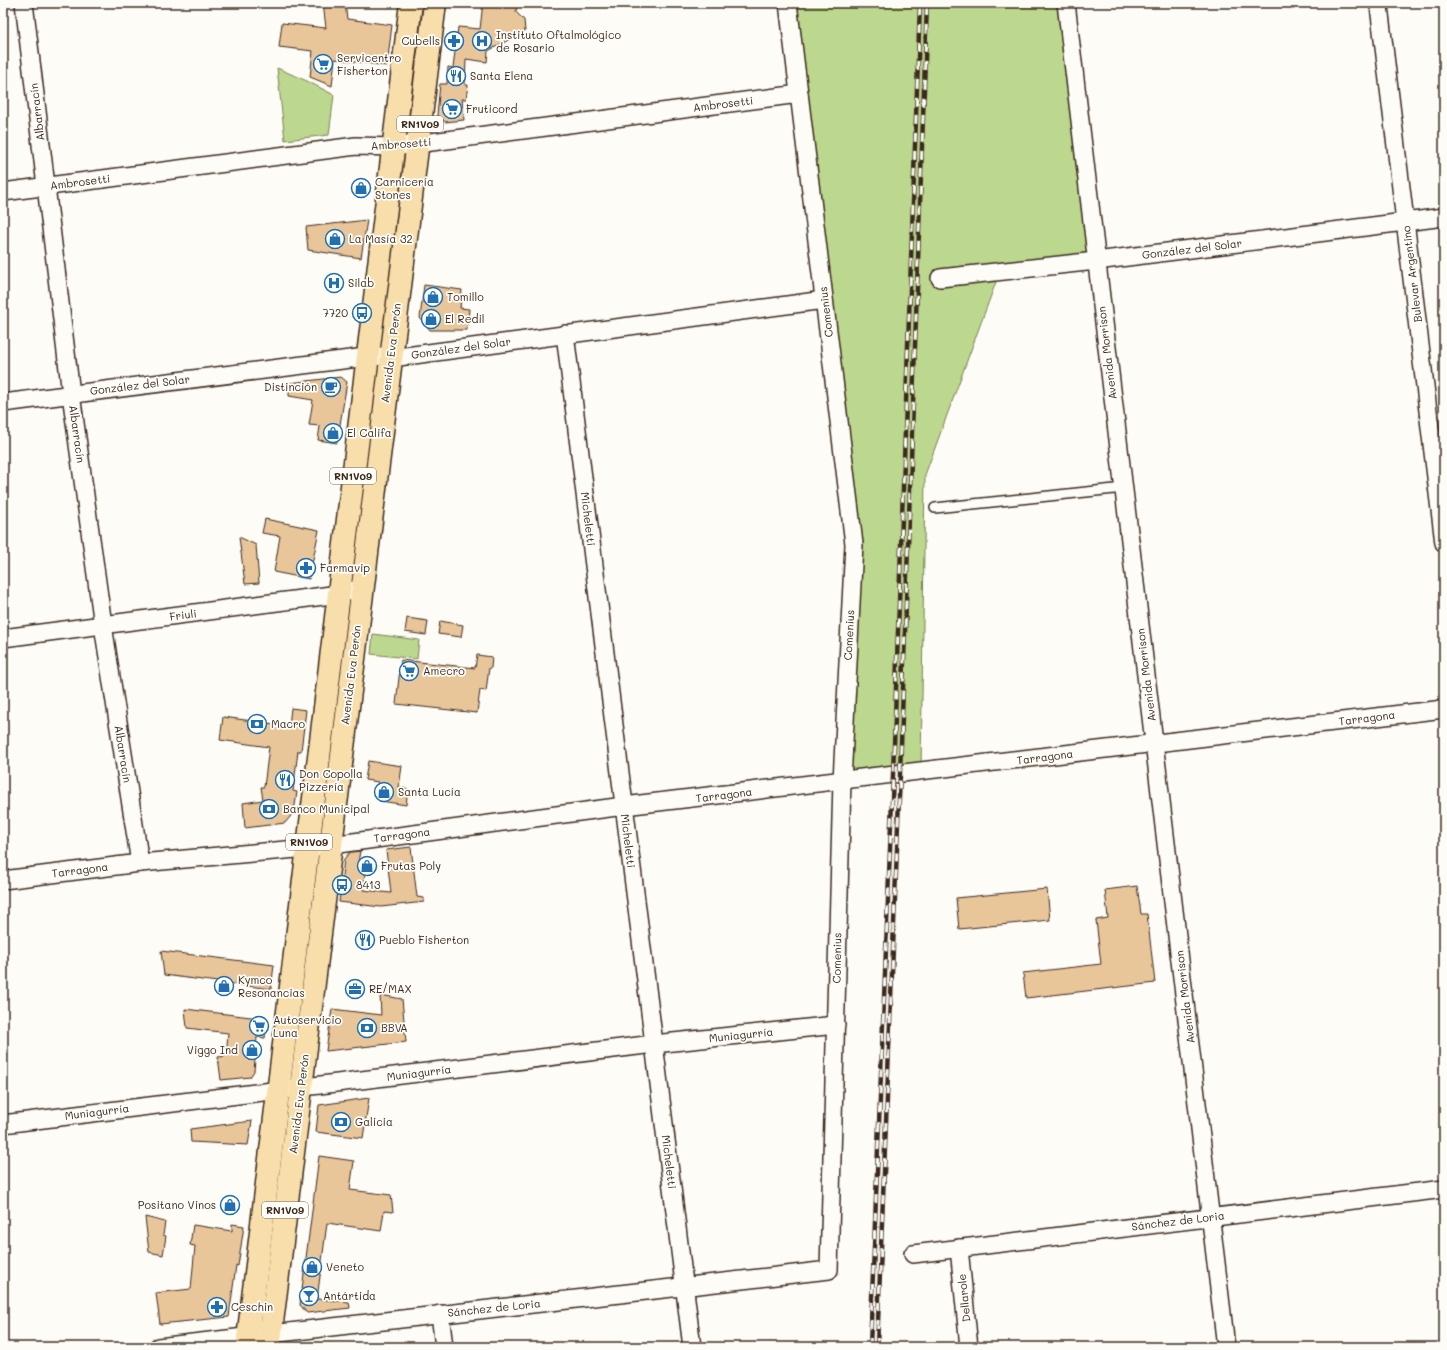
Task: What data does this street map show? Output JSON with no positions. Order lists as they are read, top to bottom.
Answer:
{
  "streets": {
    "main road": ["RN1V09", "Avenida Eva Perón"],
    "street": [
      "Ambrosetti",
      "Albarracín",
      "González del Solar",
      "Bulevar Argentino",
      "Comenius",
      "Avenida Morrison",
      "Micheletti",
      "Friuli",
      "Tarragona",
      "Muniagurría",
      "Sánchez de Loria",
      "Dellarole"
    ]
  },
  "crossings": [
    ["Ambrosetti", "Albarracín"],
    ["Ambrosetti", "Comenius"],
    ["Ambrosetti", "Avenida Eva Perón"],
    ["Albarracín", "González del Solar"],
    ["Albarracín", "Friuli"],
    ["Albarracín", "Tarragona"],
    ["González del Solar", "Bulevar Argentino"],
    ["González del Solar", "Comenius"],
    ["González del Solar", "Avenida Eva Perón"],
    ["González del Solar", "Avenida Morrison"],
    ["González del Solar", "Micheletti"],
    ["Comenius", "Tarragona"],
    ["Comenius", "Muniagurría"],
    ["Comenius", "Sánchez de Loria"],
    ["Avenida Eva Perón", "Friuli"],
    ["Avenida Eva Perón", "Tarragona"],
    ["Avenida Eva Perón", "Muniagurría"],
    ["Avenida Eva Perón", "Sánchez de Loria"],
    ["Avenida Morrison", "Tarragona"],
    ["Avenida Morrison", "Sánchez de Loria"],
    ["Micheletti", "Tarragona"],
    ["Micheletti", "Muniagurría"],
    ["Micheletti", "Sánchez de Loria"],
    ["Sánchez de Loria", "Dellarole"]
  ],
  "places": {
    "pharmacy": ["Cubells", "Farmavip", "Ceschin"],
    "hospital": ["Instituto Oftalmológico de Rosario", "Silab"],
    "supermarket": [
      "Servicentro Fisherton",
      "Fruticord",
      "Amecro",
      "Autoservicio Luna"
    ],
    "restaurant": ["Santa Elena", "Don Copolla Pizzería", "Pueblo Fisherton"],
    "shop": [
      "Carnicería Stones",
      "La Masía 32",
      "Tomillo",
      "El Redil",
      "El Califa",
      "Santa Lucía",
      "Frutas Poly",
      "Kymco Resonancias",
      "Viggo Ind",
      "Positano Vinos",
      "Veneto"
    ],
    "bus stop": ["7720", "8413"],
    "cafe": ["Distinción"],
    "bank": [
      "Macro",
      "Banco Municipal",
      "BBVA",
      "Galicia"
    ],
    "office": ["RE/MAX"],
    "bar": ["Antártida"]
  }
}
